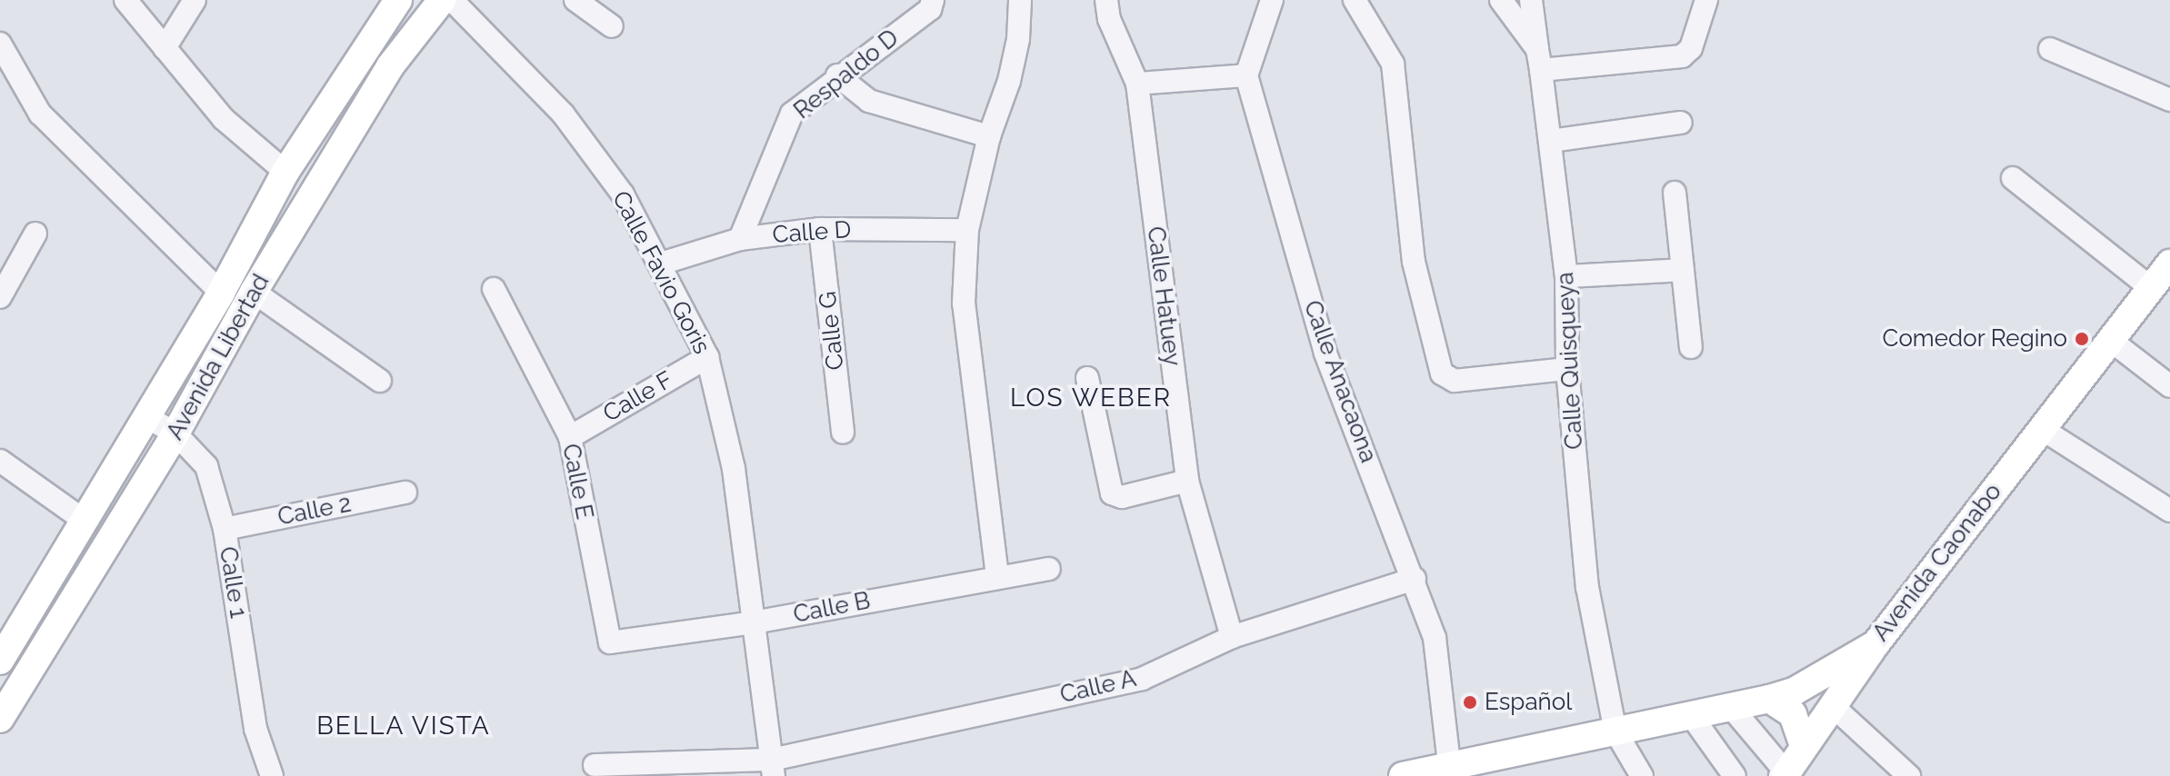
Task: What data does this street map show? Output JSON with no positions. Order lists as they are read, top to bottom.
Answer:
{
  "streets": {
    "main road": ["Avenida Libertad", "Avenida Caonabo"],
    "street": [
      "Respaldo D",
      "Calle D",
      "Calle Favio Goris",
      "Calle Hatuey",
      "Calle G",
      "Calle Quisqueya",
      "Calle Anacaona",
      "Calle F",
      "Calle E",
      "Calle 2",
      "Calle 1",
      "Calle B",
      "Calle A"
    ]
  },
  "crossings": [
    ["Respaldo D", "Calle D"],
    ["Calle D", "Calle Favio Goris"],
    ["Calle D", "Calle G"],
    ["Calle Favio Goris", "Calle F"],
    ["Calle Favio Goris", "Calle B"],
    ["Calle Favio Goris", "Calle A"],
    ["Calle Hatuey", "Calle A"],
    ["Avenida Libertad", "Calle 1"],
    ["Calle Quisqueya", "Avenida Caonabo"],
    ["Calle Anacaona", "Avenida Caonabo"],
    ["Calle Anacaona", "Calle A"],
    ["Calle F", "Calle E"],
    ["Calle E", "Calle B"],
    ["Calle 2", "Calle 1"]
  ],
  "districts": ["LOS WEBER", "BELLA VISTA"],
  "places": ["Comedor Regino", "Español"]
}
